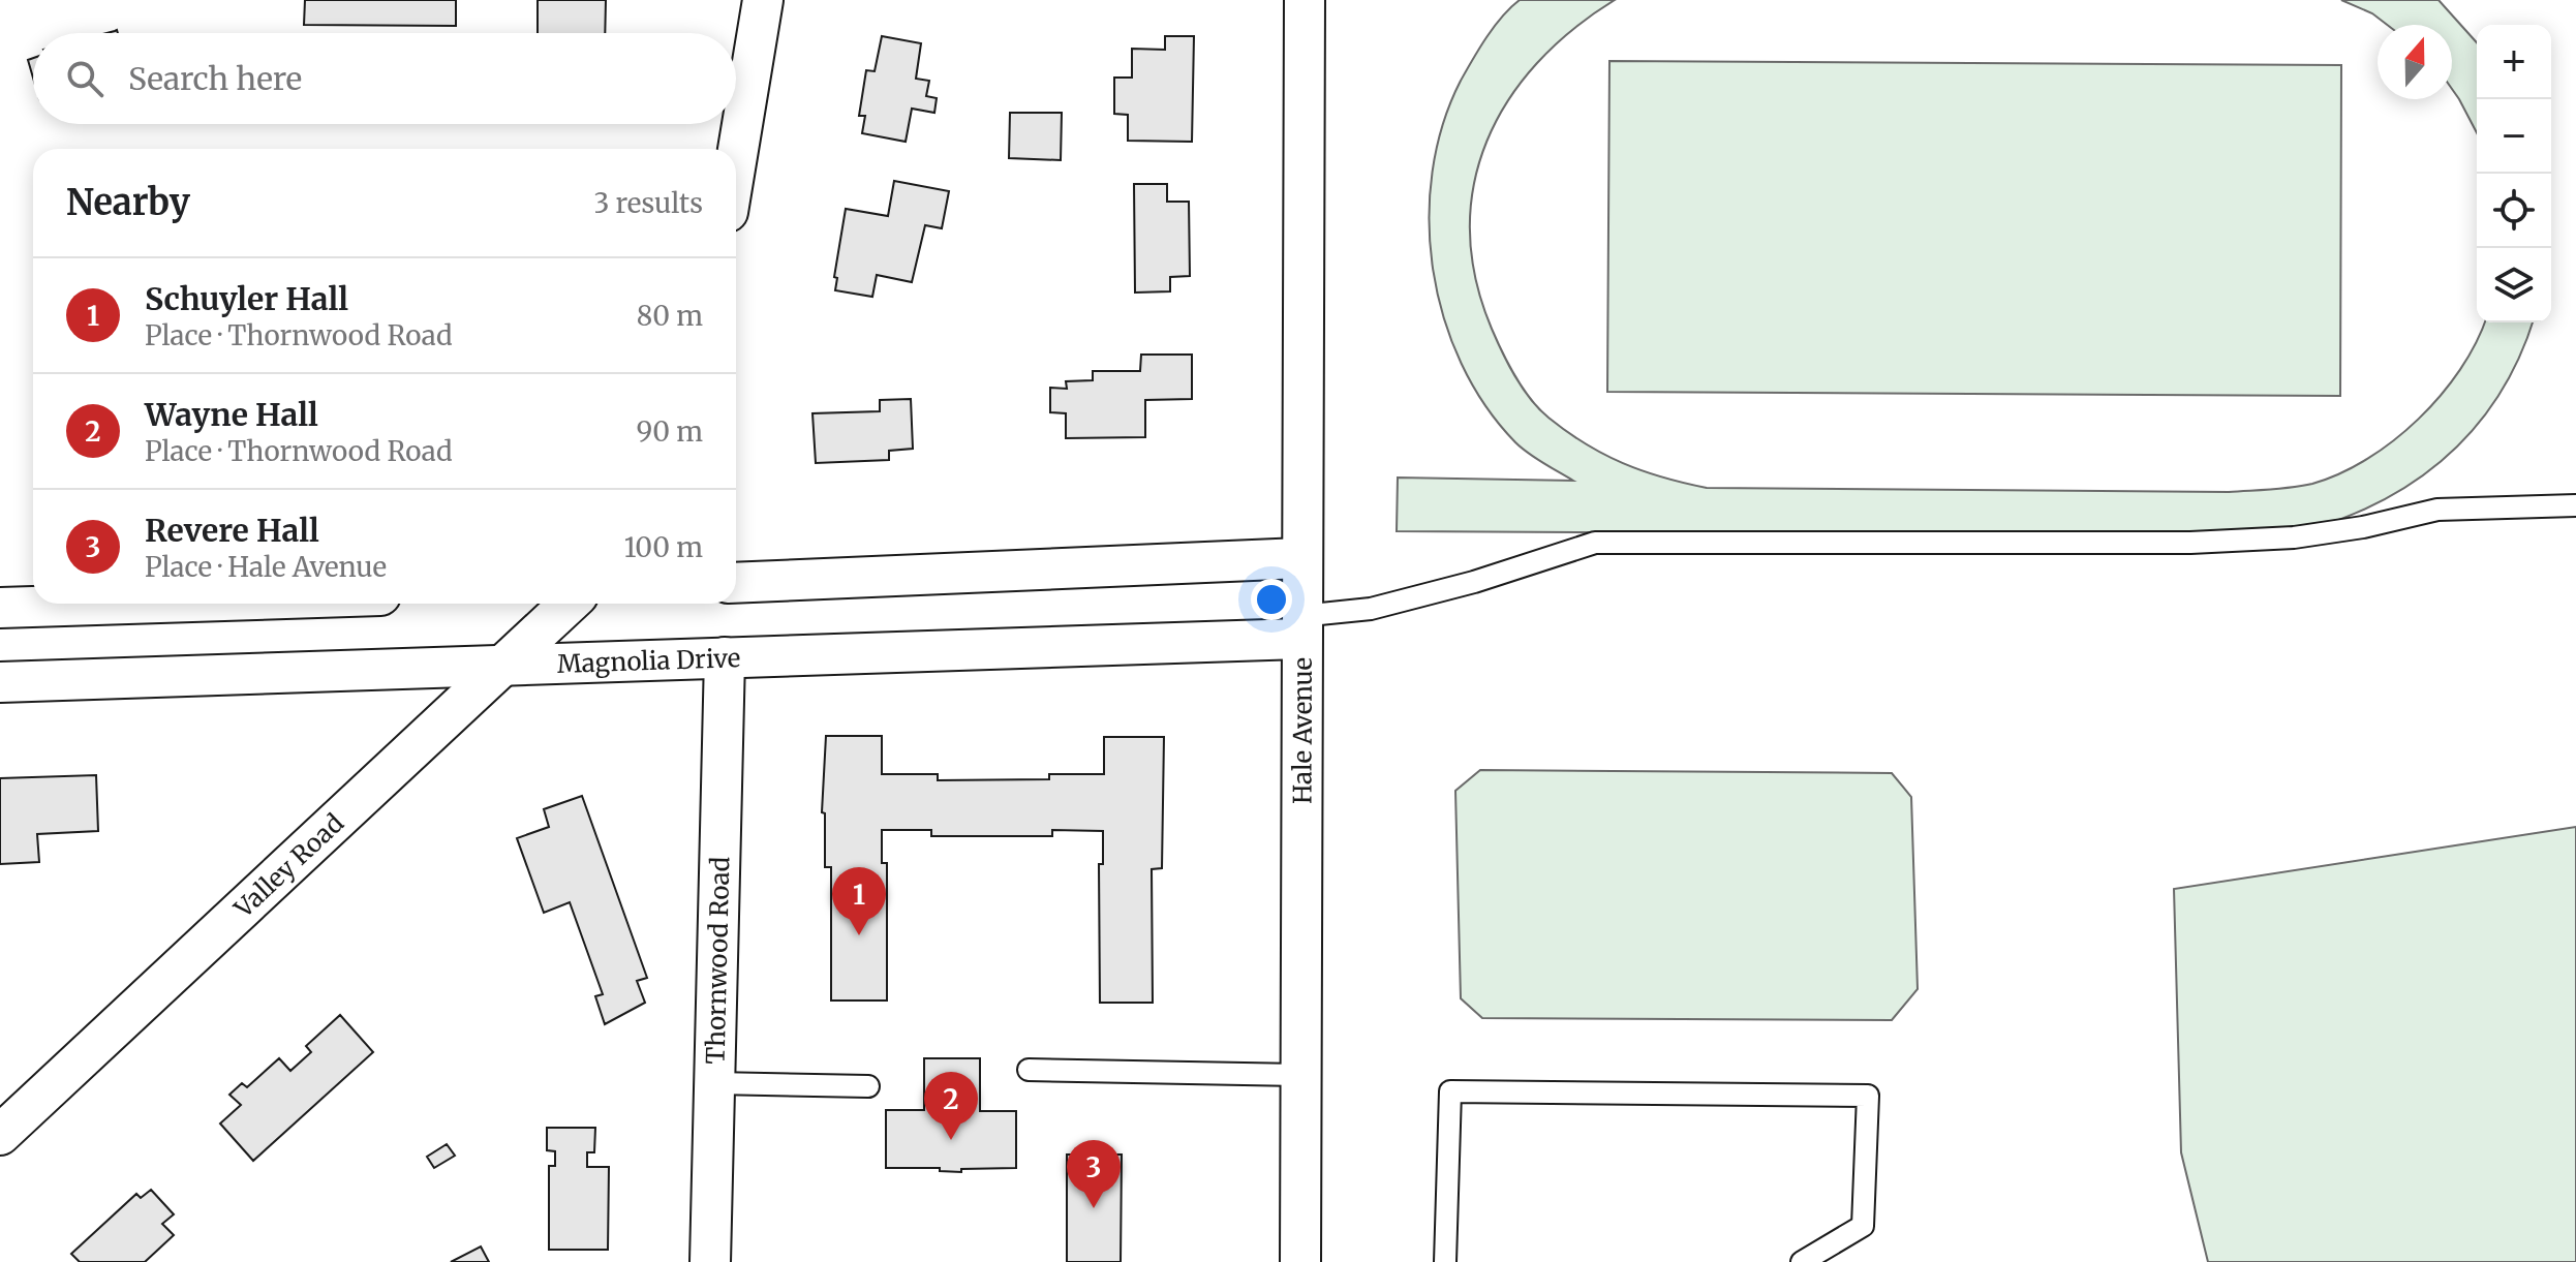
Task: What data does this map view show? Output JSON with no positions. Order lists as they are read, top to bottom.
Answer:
{
  "streets": {
    "street": [
      "Magnolia Drive",
      "Hale Avenue",
      "Valley Road",
      "Thornwood Road"
    ]
  },
  "crossings": [
    ["Magnolia Drive", "Hale Avenue"],
    ["Magnolia Drive", "Valley Road"],
    ["Magnolia Drive", "Thornwood Road"]
  ],
  "north": "top",
  "page": {
    "map_buttons": ["+", "−"],
    "search": "Search here",
    "heading": ["Nearby", "3 results"],
    "list": [
      {
        "mark": "1",
        "name": "Schuyler Hall",
        "note": "Place · Thornwood Road",
        "value": "80 m"
      },
      {
        "mark": "2",
        "name": "Wayne Hall",
        "note": "Place · Thornwood Road",
        "value": "90 m"
      },
      {
        "mark": "3",
        "name": "Revere Hall",
        "note": "Place · Hale Avenue",
        "value": "100 m"
      }
    ],
    "pins": ["1", "2", "3"]
  }
}
